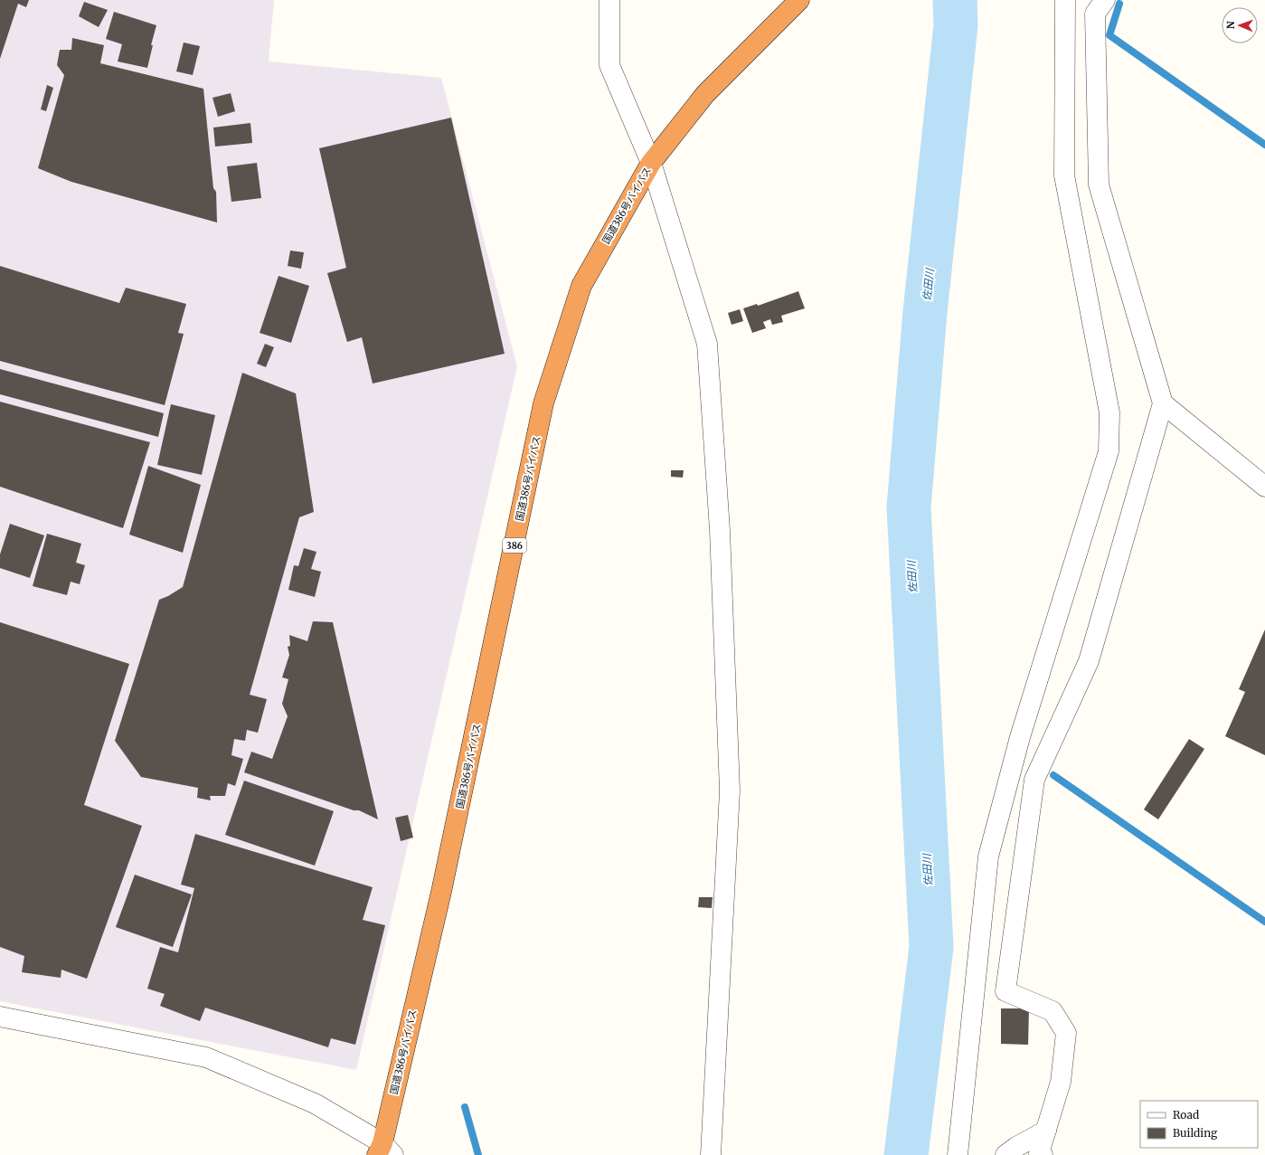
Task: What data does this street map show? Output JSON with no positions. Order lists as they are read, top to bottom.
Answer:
{
  "streets": {
    "highway": ["国道386号バイパス", "386"]
  },
  "water": ["佐田川"],
  "legend": ["Road", "Building"],
  "north": "left"
}
